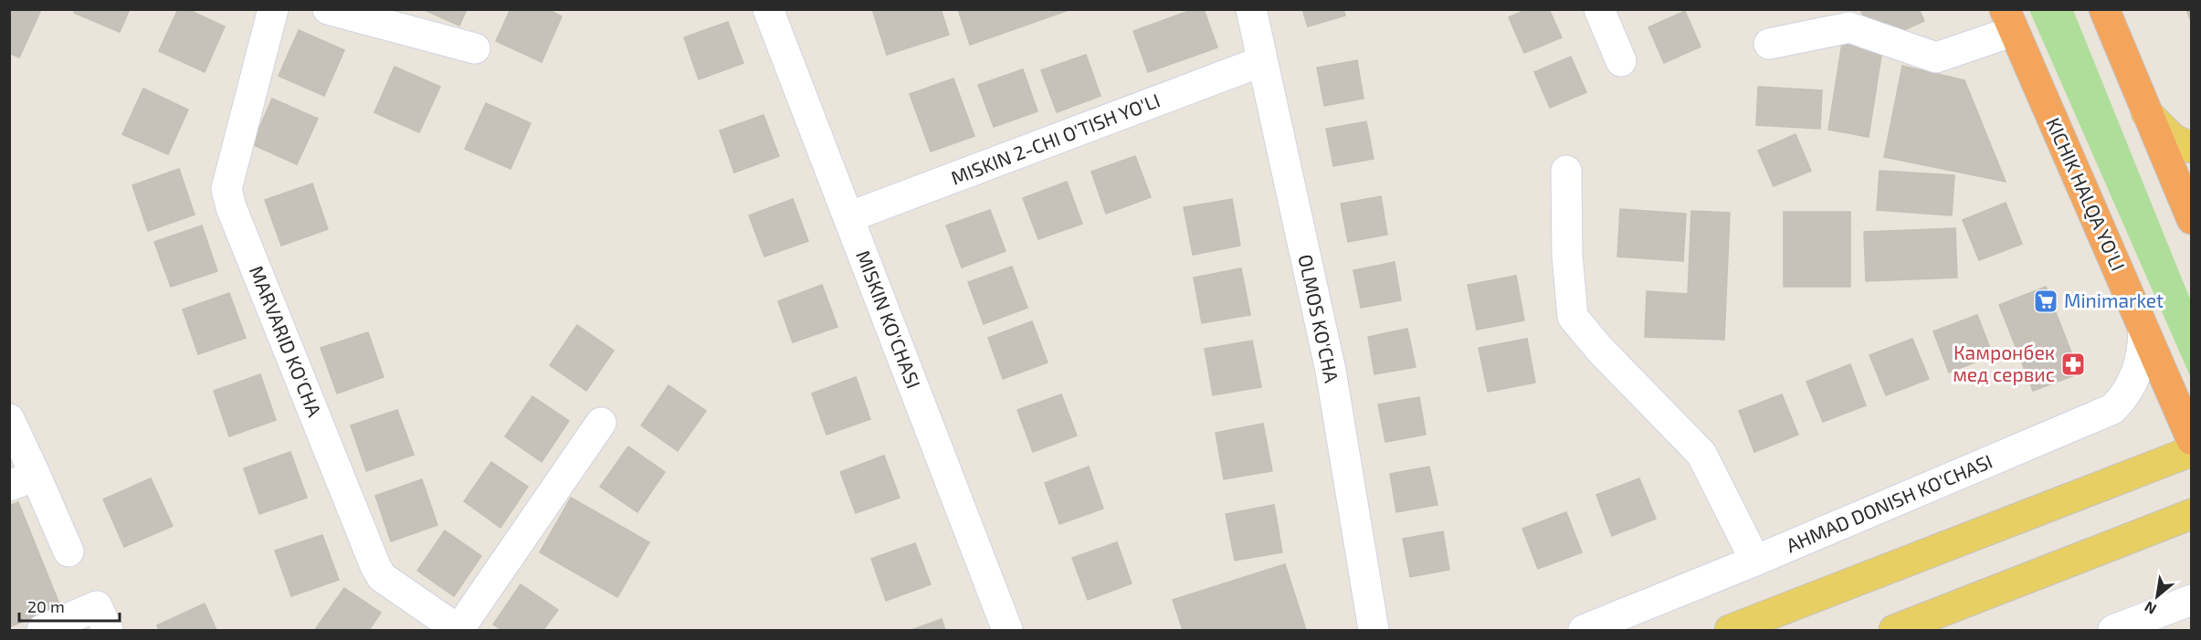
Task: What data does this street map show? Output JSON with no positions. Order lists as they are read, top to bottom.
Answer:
{
  "streets": {
    "highway": ["KICHIK HALQA YO'LI"],
    "street": [
      "MISKIN 2-CHI O'TISH YO'LI",
      "OLMOS KO'CHA",
      "MISKIN KO'CHASI",
      "MARVARID KO'CHA",
      "AHMAD DONISH KO'CHASI"
    ]
  },
  "crossings": [
    ["MISKIN 2-CHI O'TISH YO'LI", "OLMOS KO'CHA"],
    ["MISKIN 2-CHI O'TISH YO'LI", "MISKIN KO'CHASI"],
    ["KICHIK HALQA YO'LI", "AHMAD DONISH KO'CHASI"]
  ],
  "places": {
    "supermarket": ["Minimarket"],
    "pharmacy": ["Камронбек мед сервис"]
  },
  "scale_bar": "20 m",
  "north": "bottom left"
}
